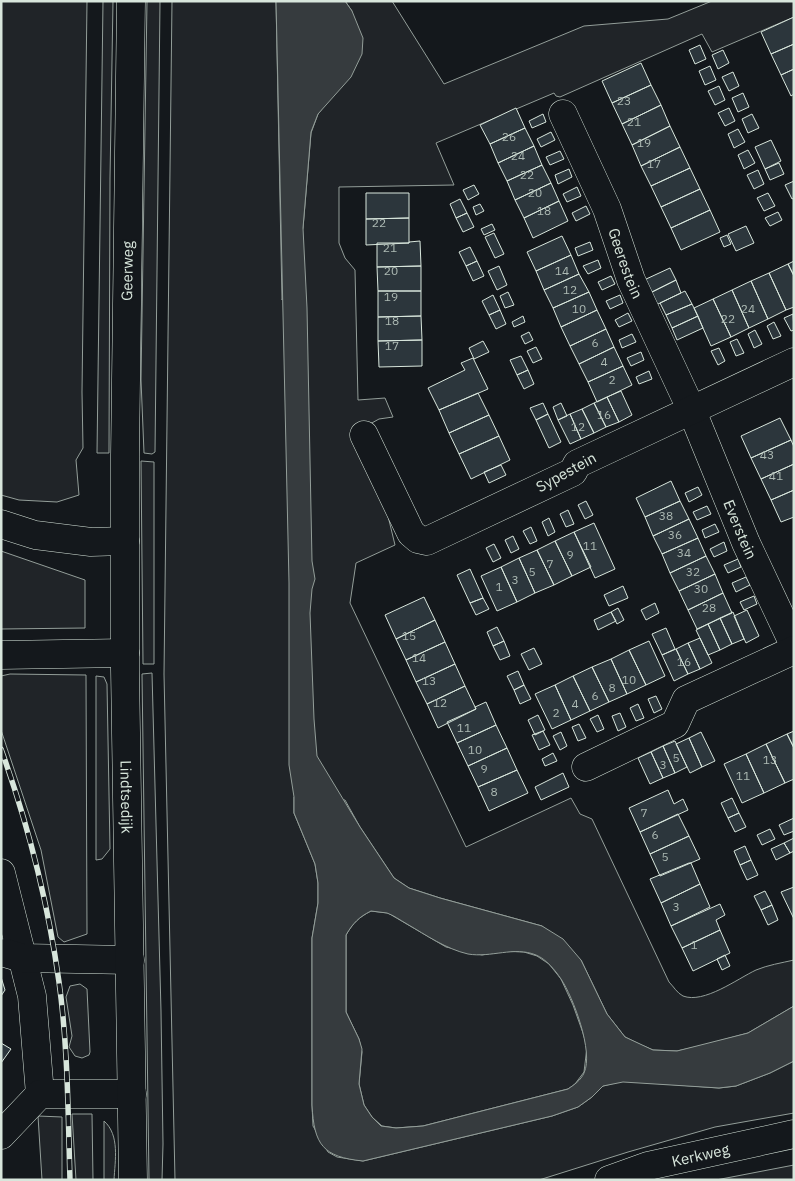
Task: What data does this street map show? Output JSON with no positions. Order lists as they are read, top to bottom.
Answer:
{
  "streets": {
    "street": [
      "Geerestein",
      "Geerweg",
      "Sypestein",
      "Everstein",
      "Lindtsedijk",
      "Kerkweg"
    ]
  },
  "crossings": [
    ["Geerestein", "Sypestein"],
    ["Geerestein", "Everstein"],
    ["Geerweg", "Lindtsedijk"],
    ["Sypestein", "Everstein"]
  ],
  "house_numbers": [
    "23",
    "21",
    "26",
    "19",
    "24",
    "17",
    "22",
    "20",
    "18",
    "22",
    "21",
    "20",
    "14",
    "12",
    "19",
    "10",
    "24",
    "22",
    "18",
    "6",
    "17",
    "4",
    "2",
    "16",
    "12",
    "43",
    "41",
    "38",
    "36",
    "11",
    "34",
    "9",
    "7",
    "5",
    "32",
    "3",
    "1",
    "30",
    "28",
    "15",
    "14",
    "16",
    "10",
    "13",
    "8",
    "6",
    "12",
    "4",
    "2",
    "11",
    "10",
    "5",
    "13",
    "3",
    "9",
    "11",
    "8",
    "7",
    "6",
    "5",
    "3",
    "1"
  ]
}
